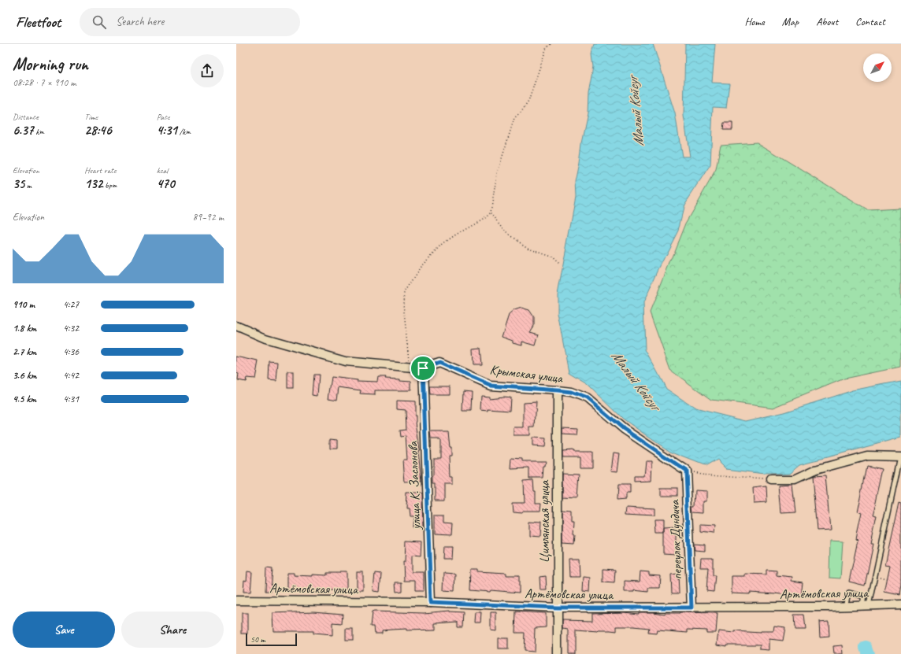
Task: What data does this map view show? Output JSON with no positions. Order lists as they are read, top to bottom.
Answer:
{
  "streets": {
    "street": [
      "Крымская улица",
      "улица К. Заслонова",
      "Цимлянская улица",
      "переулок Дундича",
      "Артёмовская улица"
    ]
  },
  "crossings": [
    ["Крымская улица", "улица К. Заслонова"],
    ["Крымская улица", "Цимлянская улица"],
    ["Крымская улица", "переулок Дундича"],
    ["улица К. Заслонова", "Артёмовская улица"],
    ["Цимлянская улица", "Артёмовская улица"],
    ["переулок Дундича", "Артёмовская улица"]
  ],
  "water": ["Малый Койсуг"],
  "scale_bar": "50 m",
  "north": "top right",
  "page": {
    "header": "Fleetfoot",
    "search": "Search here",
    "nav": [
      "Home",
      "Map",
      "About",
      "Contact"
    ],
    "heading": ["Morning run", "08:28 · 7 × 910 m"],
    "stats": [
      ["Distance", "6.37 km"],
      ["Time", "28:46"],
      ["Pace", "4:31 /km"],
      ["Elevation", "35 m"],
      ["Heart rate", "132 bpm"],
      ["kcal", "470"]
    ],
    "chart": ["Elevation", "89–92 m"],
    "list": [
      {
        "name": "910 m",
        "note": "4:27"
      },
      {
        "name": "1.8 km",
        "note": "4:32"
      },
      {
        "name": "2.7 km",
        "note": "4:36"
      },
      {
        "name": "3.6 km",
        "note": "4:42"
      },
      {
        "name": "4.5 km",
        "note": "4:31"
      }
    ],
    "buttons": ["Save", "Share"],
    "scale": "50 m"
  }
}
